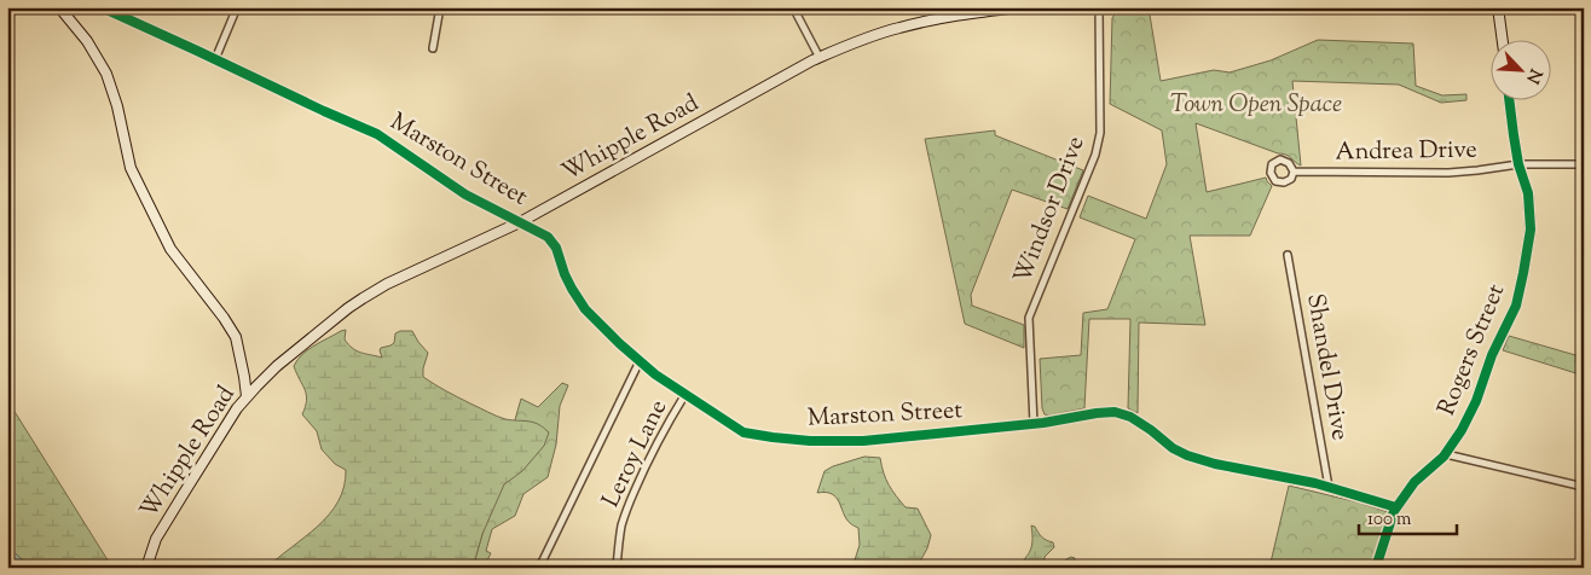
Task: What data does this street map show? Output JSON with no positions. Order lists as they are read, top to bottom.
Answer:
{
  "streets": {
    "main road": ["Whipple Road", "Rogers Street"],
    "street": [
      "Andrea Drive",
      "Marston Street",
      "Windsor Drive",
      "Shandel Drive",
      "Leroy Lane"
    ]
  },
  "crossings": [
    ["Whipple Road", "Marston Street"],
    ["Andrea Drive", "Rogers Street"],
    ["Marston Street", "Windsor Drive"],
    ["Marston Street", "Rogers Street"],
    ["Marston Street", "Shandel Drive"],
    ["Marston Street", "Leroy Lane"]
  ],
  "parks": ["Town Open Space"],
  "scale_bar": "100 m",
  "north": "bottom right"
}
